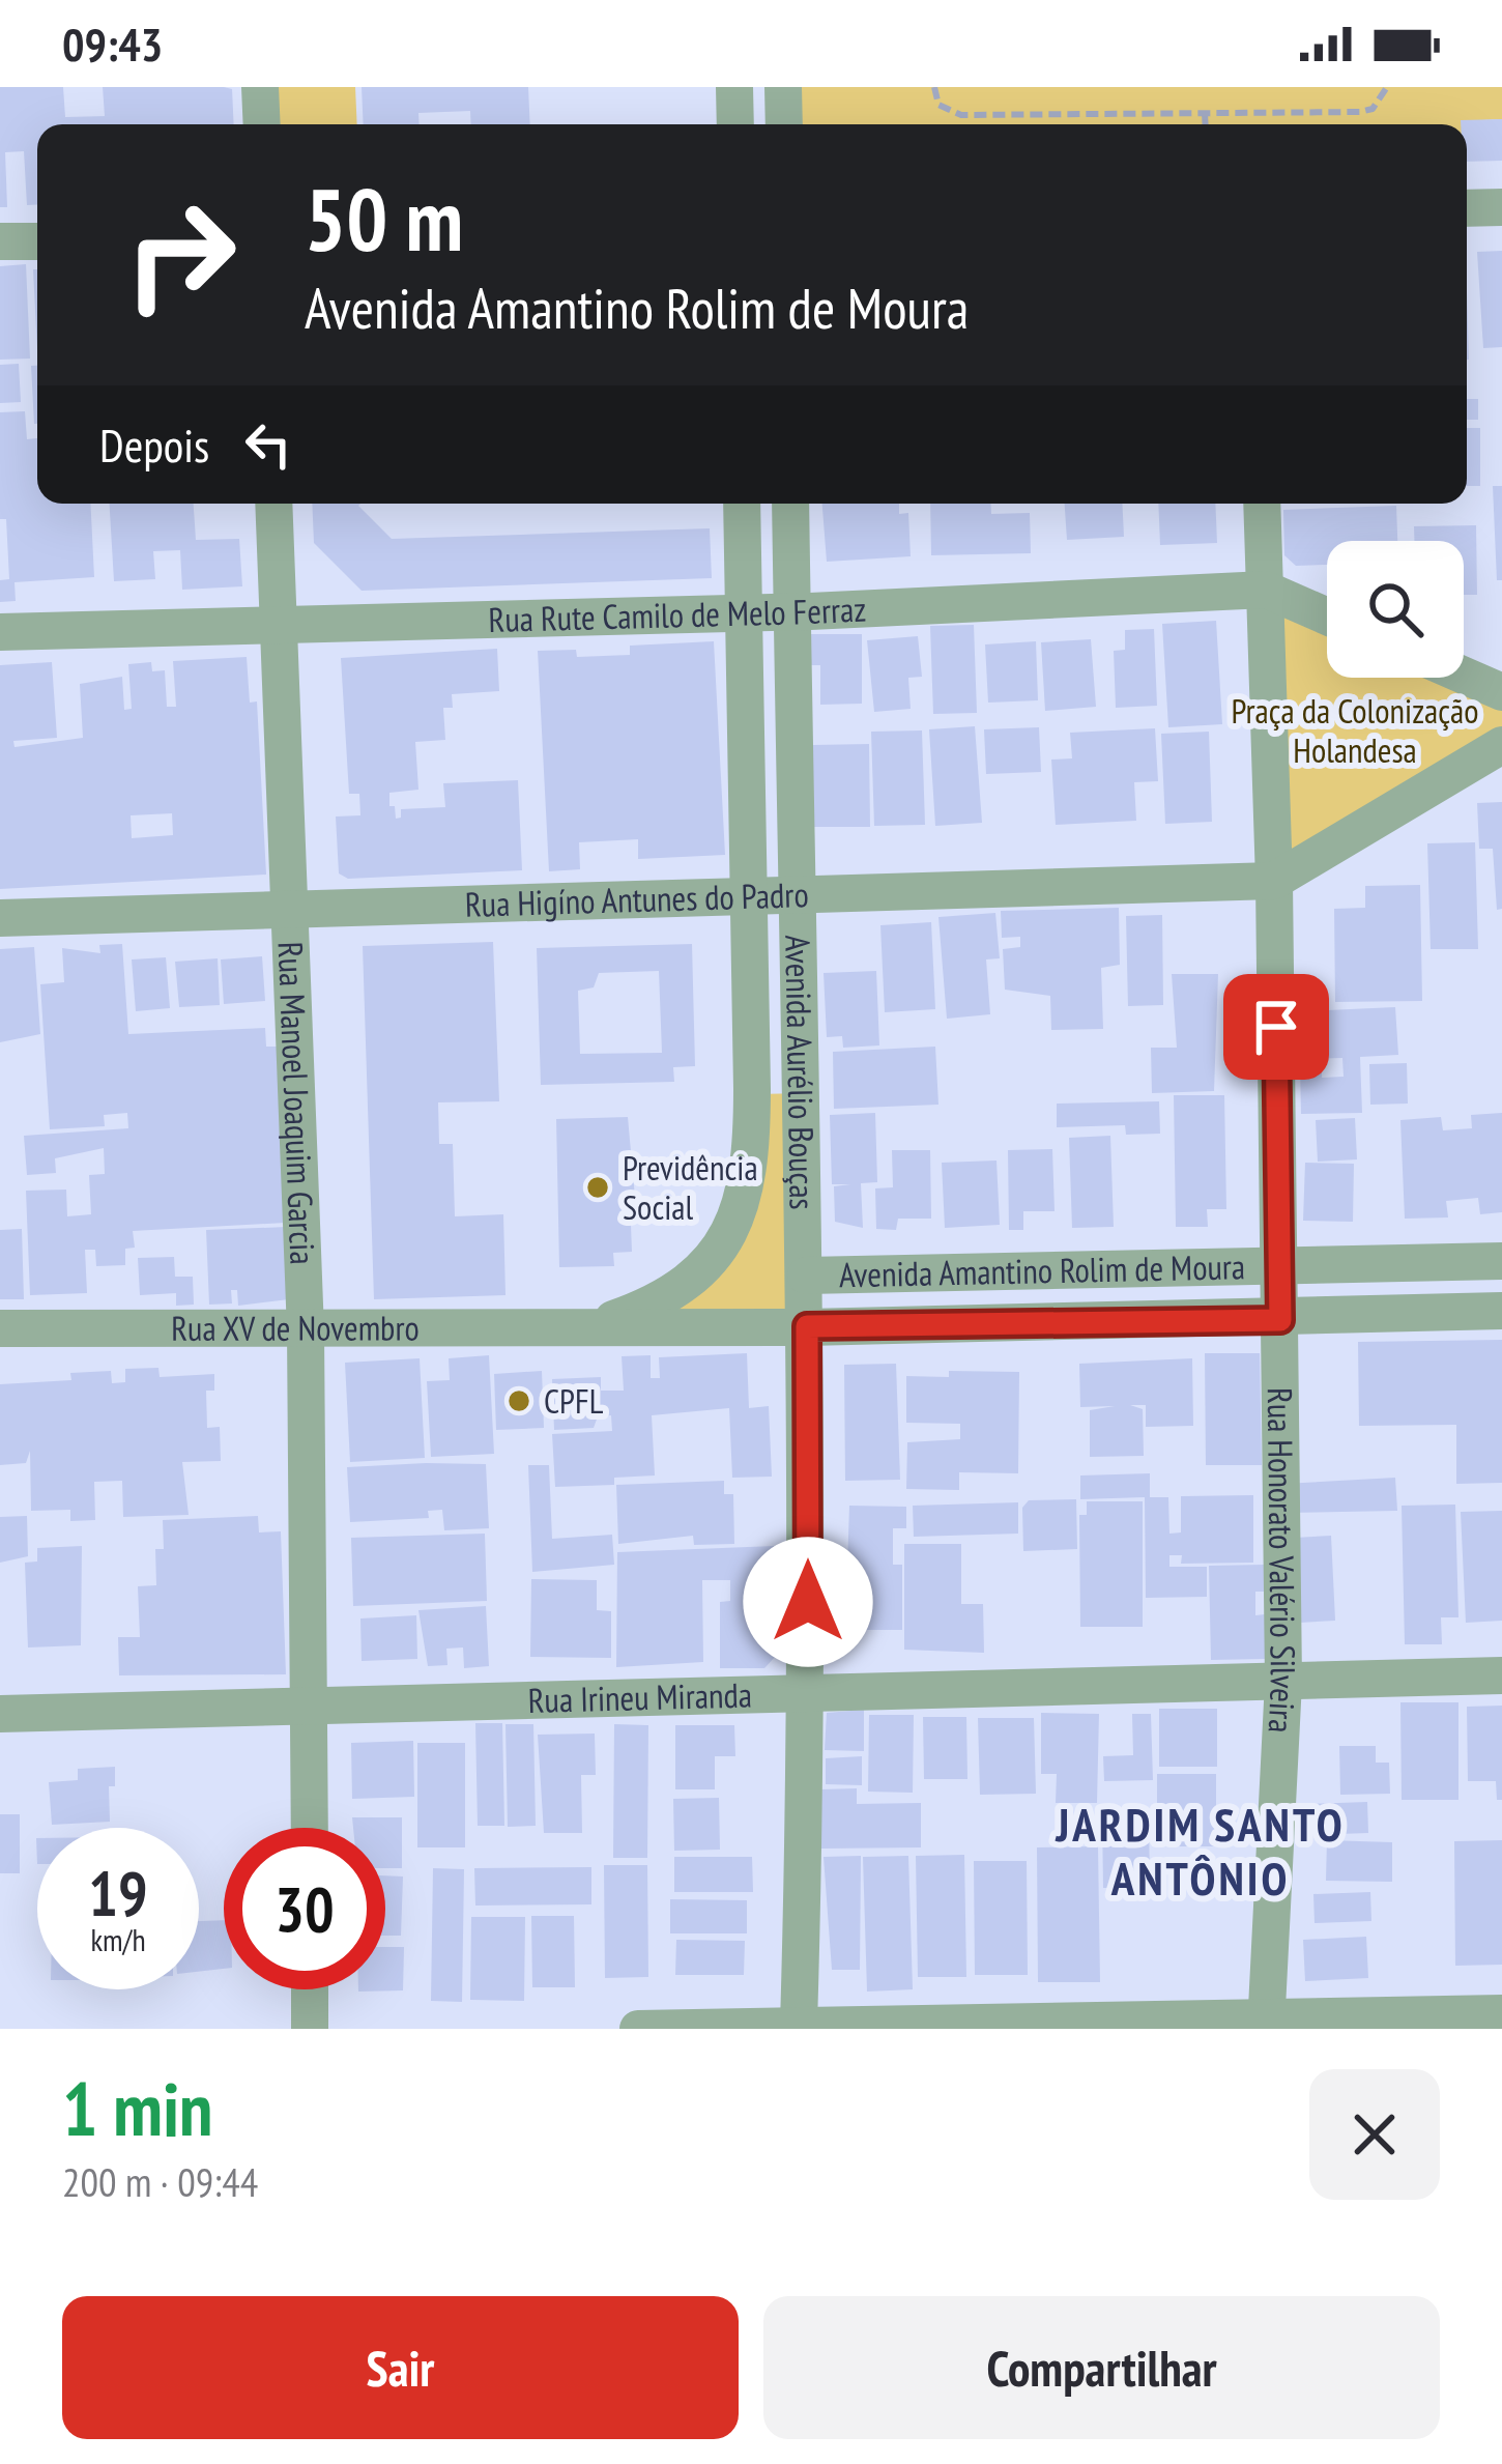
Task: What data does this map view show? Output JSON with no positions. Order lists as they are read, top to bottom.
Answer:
{
  "streets": {
    "street": [
      "Rua Rute Camilo de Melo Ferraz",
      "Rua Higíno Antunes do Padro",
      "Avenida Aurélio Bouças",
      "Rua Manoel Joaquim Garcia",
      "Avenida Amantino Rolim de Moura",
      "Rua XV de Novembro",
      "Rua Honorato Valério Silveira",
      "Rua Irineu Miranda"
    ]
  },
  "crossings": [
    ["Rua Rute Camilo de Melo Ferraz", "Avenida Aurélio Bouças"],
    ["Rua Rute Camilo de Melo Ferraz", "Rua Manoel Joaquim Garcia"],
    ["Rua Rute Camilo de Melo Ferraz", "Rua Honorato Valério Silveira"],
    ["Rua Higíno Antunes do Padro", "Avenida Aurélio Bouças"],
    ["Rua Higíno Antunes do Padro", "Rua Manoel Joaquim Garcia"],
    ["Rua Higíno Antunes do Padro", "Rua Honorato Valério Silveira"],
    ["Avenida Aurélio Bouças", "Avenida Amantino Rolim de Moura"],
    ["Avenida Aurélio Bouças", "Rua XV de Novembro"],
    ["Avenida Aurélio Bouças", "Rua Irineu Miranda"],
    ["Rua Manoel Joaquim Garcia", "Rua XV de Novembro"],
    ["Rua Manoel Joaquim Garcia", "Rua Irineu Miranda"],
    ["Avenida Amantino Rolim de Moura", "Rua XV de Novembro"],
    ["Avenida Amantino Rolim de Moura", "Rua Honorato Valério Silveira"],
    ["Rua Honorato Valério Silveira", "Rua Irineu Miranda"]
  ],
  "districts": ["JARDIM SANTO ANTÔNIO"],
  "parks": ["Praça da Colonização Holandesa"],
  "places": ["Previdência Social", "CPFL"],
  "page": {
    "status": "09:43",
    "turn": ["50 m", "Avenida Amantino Rolim de Moura"],
    "then": "Depois",
    "speed": "19 km/h",
    "limit": "30",
    "heading": ["1 min", "200 m · 09:44"],
    "buttons": ["Sair", "Compartilhar"]
  }
}
